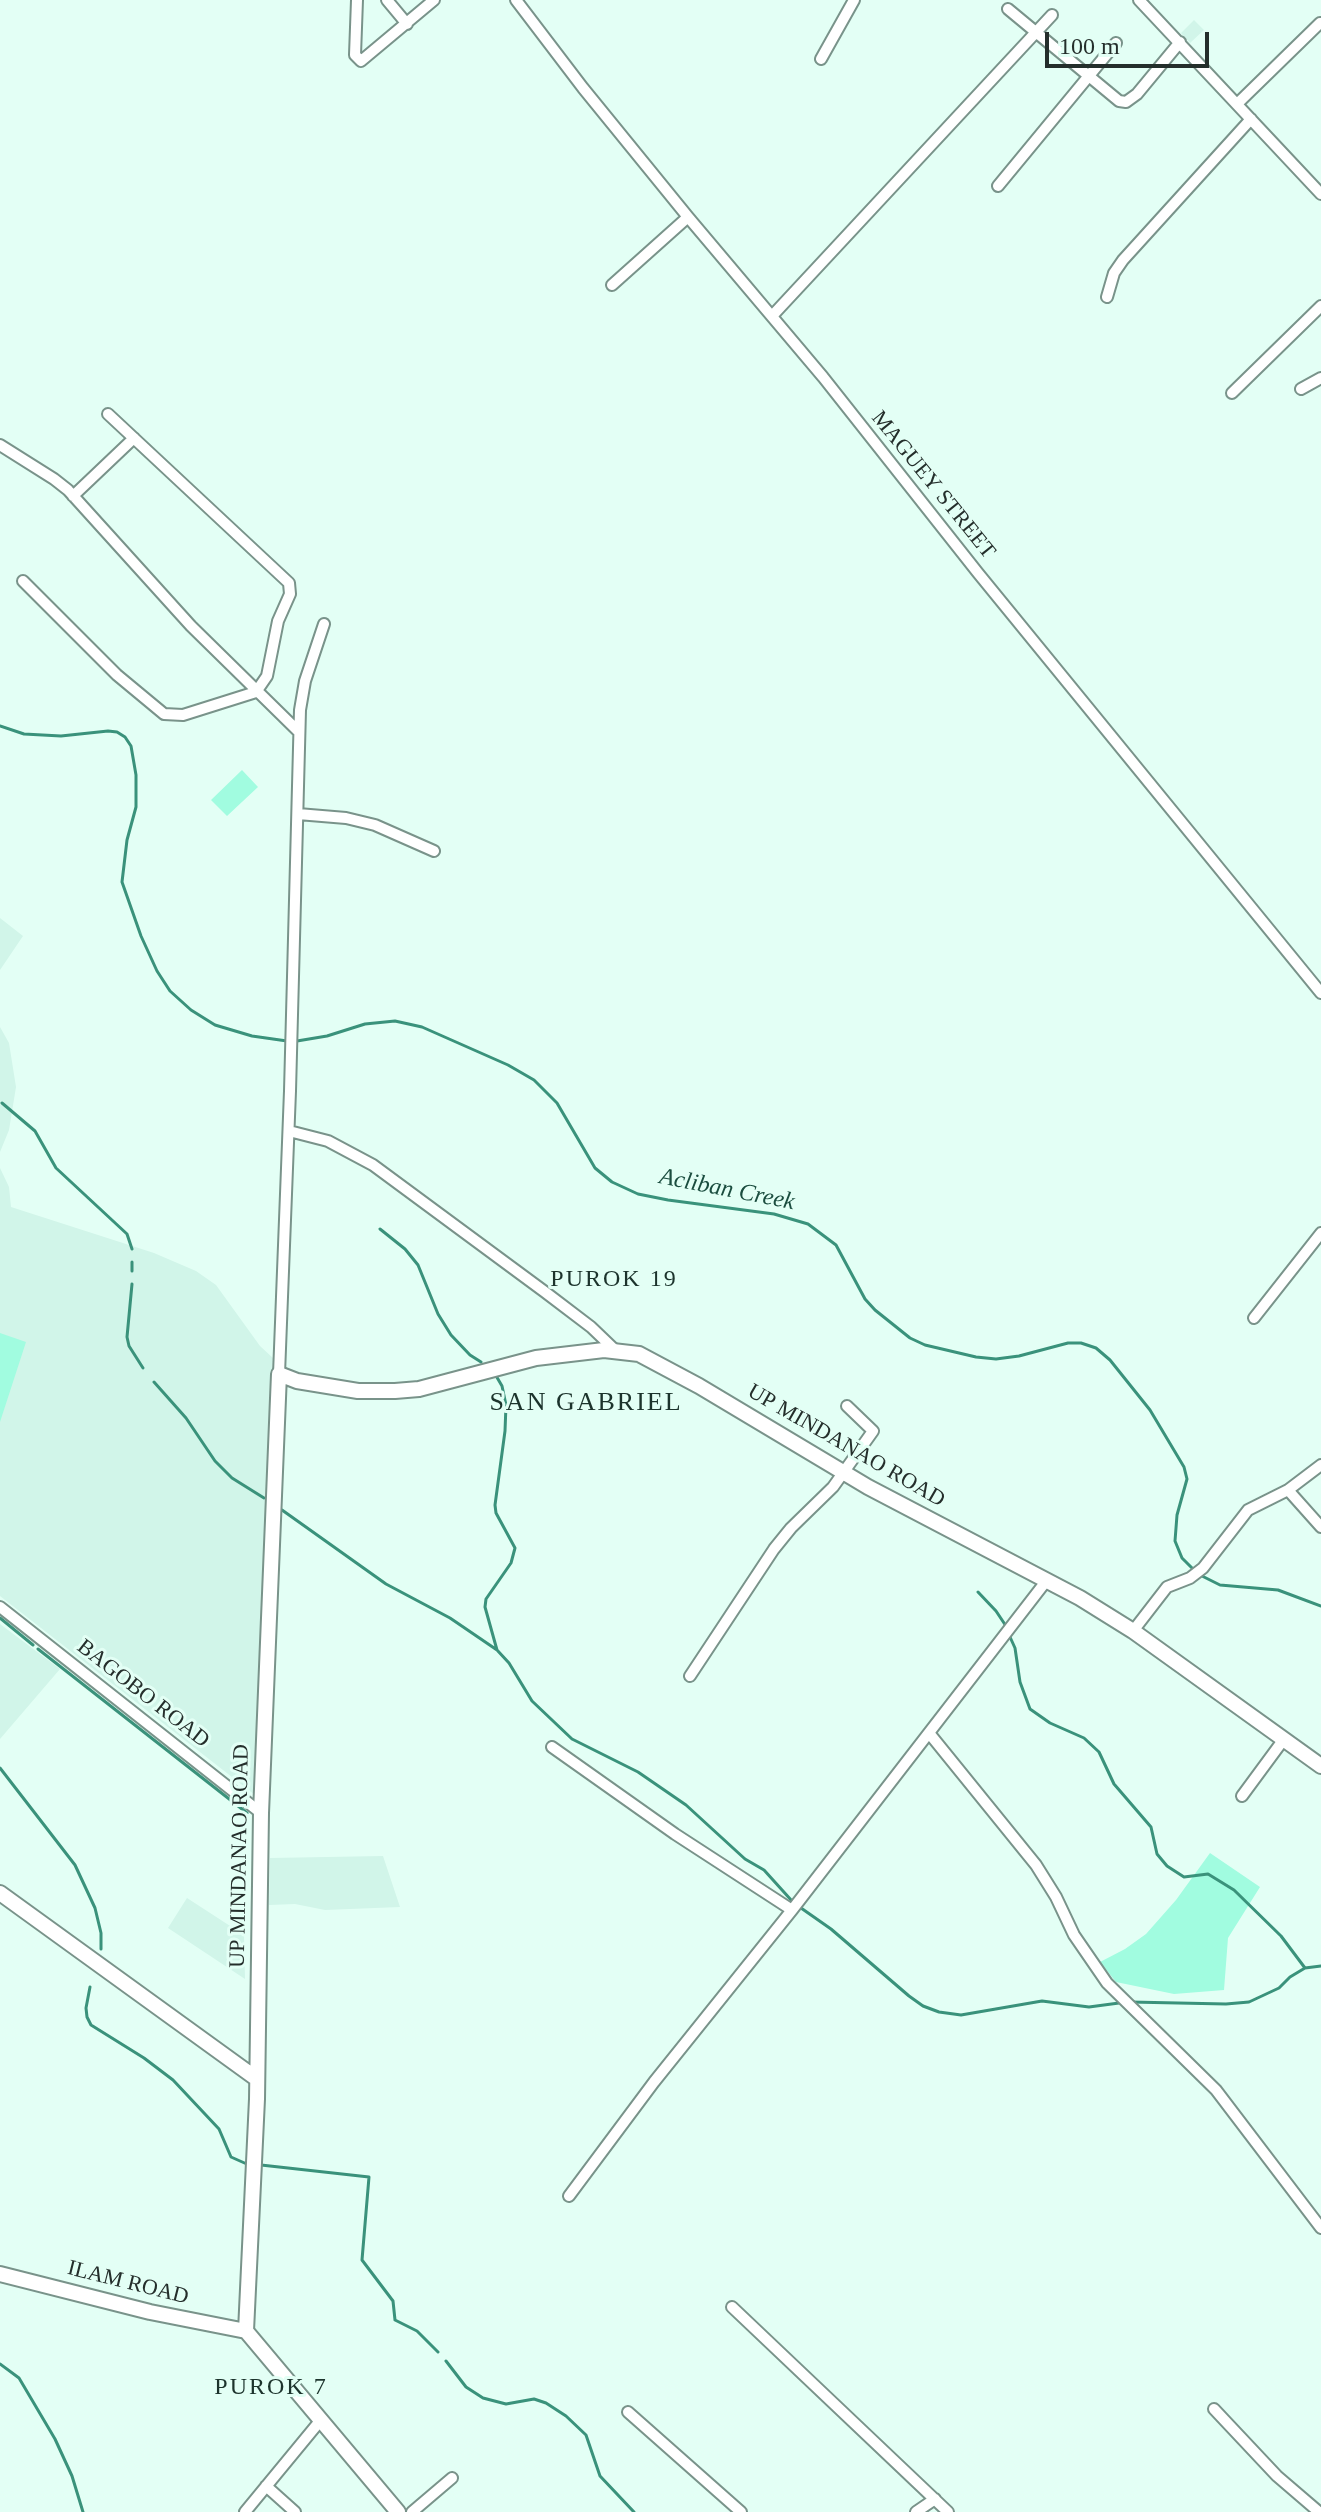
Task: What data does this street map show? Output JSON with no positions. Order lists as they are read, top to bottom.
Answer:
{
  "streets": {
    "street": [
      "MAGUEY STREET",
      "UP MINDANAO ROAD",
      "BAGOBO ROAD",
      "ILAM ROAD"
    ]
  },
  "crossings": [
    ["UP MINDANAO ROAD", "BAGOBO ROAD"],
    ["UP MINDANAO ROAD", "ILAM ROAD"]
  ],
  "districts": ["PUROK 19", "SAN GABRIEL", "PUROK 7"],
  "water": ["Acliban Creek"],
  "scale_bar": "100 m"
}
